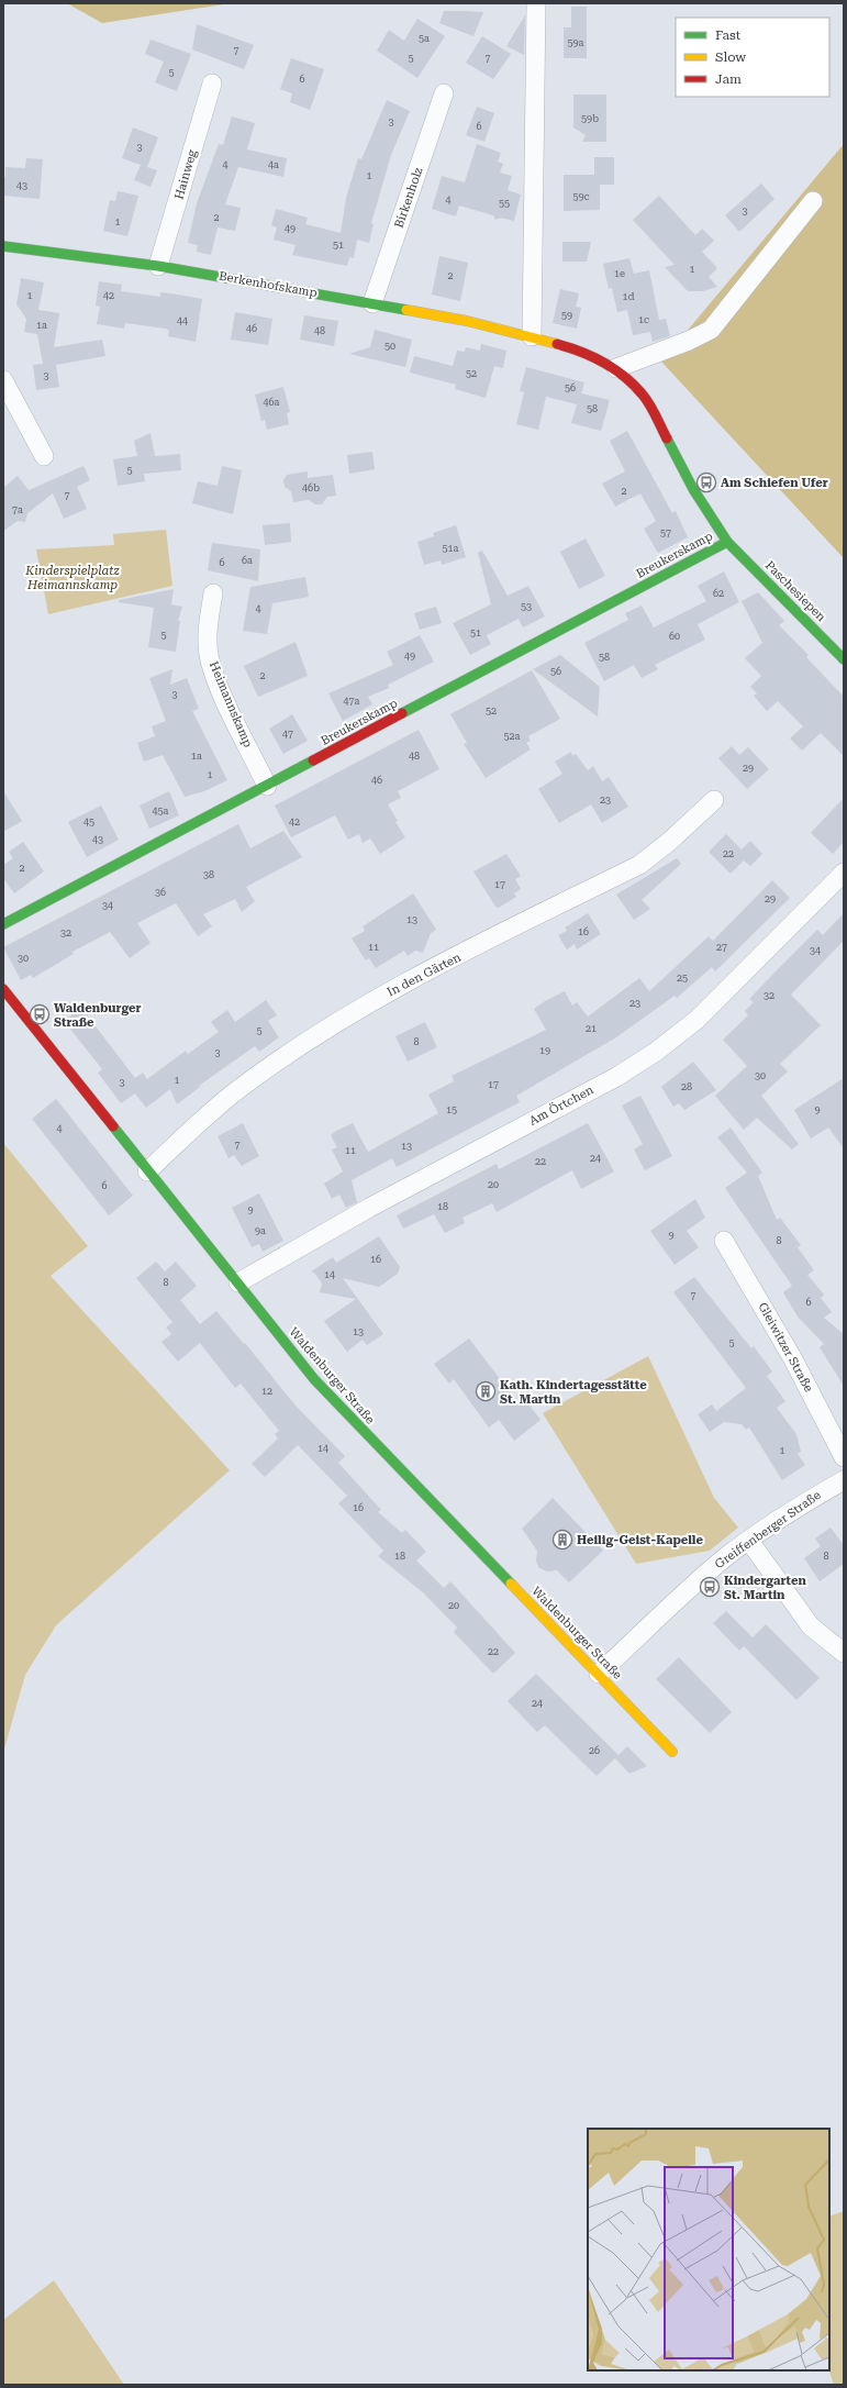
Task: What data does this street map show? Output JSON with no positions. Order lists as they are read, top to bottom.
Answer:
{
  "streets": {
    "street": [
      "Hainweg",
      "Birkenholz",
      "Berkenhofskamp",
      "Breukerskamp",
      "Paschesiepen",
      "Heimannskamp",
      "In den Gärten",
      "Am Örtchen",
      "Gleiwitzer Straße",
      "Waldenburger Straße",
      "Greiffenberger Straße"
    ]
  },
  "crossings": [
    ["Hainweg", "Berkenhofskamp"],
    ["Birkenholz", "Berkenhofskamp"],
    ["Berkenhofskamp", "Breukerskamp"],
    ["Berkenhofskamp", "Paschesiepen"],
    ["Breukerskamp", "Paschesiepen"],
    ["Breukerskamp", "Heimannskamp"],
    ["In den Gärten", "Waldenburger Straße"],
    ["Am Örtchen", "Waldenburger Straße"],
    ["Waldenburger Straße", "Greiffenberger Straße"]
  ],
  "parks": ["Kinderspielplatz Heimannskamp"],
  "places": {
    "bus stop": ["Am Schiefen Ufer", "Waldenburger Straße", "Kindergarten St. Martin"],
    "building": ["Kath. Kindertagesstätte St. Martin", "Heilig-Geist-Kapelle"]
  },
  "house_numbers": [
    "5a",
    "59a",
    "7",
    "5",
    "7",
    "5",
    "6",
    "59b",
    "3",
    "6",
    "3",
    "4",
    "4a",
    "1",
    "43",
    "59c",
    "4",
    "55",
    "3",
    "2",
    "1",
    "49",
    "51",
    "1",
    "1e",
    "2",
    "1",
    "42",
    "1d",
    "59",
    "1c",
    "44",
    "1a",
    "46",
    "48",
    "50",
    "52",
    "3",
    "56",
    "46a",
    "58",
    "5",
    "46b",
    "2",
    "7",
    "7a",
    "57",
    "51a",
    "6a",
    "6",
    "62",
    "53",
    "4",
    "51",
    "5",
    "60",
    "49",
    "58",
    "56",
    "2",
    "3",
    "47a",
    "52",
    "47",
    "52a",
    "1a",
    "48",
    "29",
    "1",
    "46",
    "23",
    "45a",
    "45",
    "42",
    "43",
    "22",
    "2",
    "38",
    "17",
    "36",
    "29",
    "34",
    "13",
    "16",
    "32",
    "11",
    "27",
    "34",
    "30",
    "25",
    "32",
    "23",
    "21",
    "5",
    "8",
    "19",
    "3",
    "30",
    "1",
    "3",
    "17",
    "28",
    "15",
    "9",
    "4",
    "7",
    "13",
    "11",
    "24",
    "22",
    "20",
    "6",
    "18",
    "9",
    "9a",
    "9",
    "8",
    "16",
    "14",
    "8",
    "7",
    "6",
    "13",
    "5",
    "12",
    "14",
    "1",
    "16",
    "18",
    "8",
    "20",
    "22",
    "24",
    "26"
  ],
  "legend": ["Fast", "Slow", "Jam"]
}
